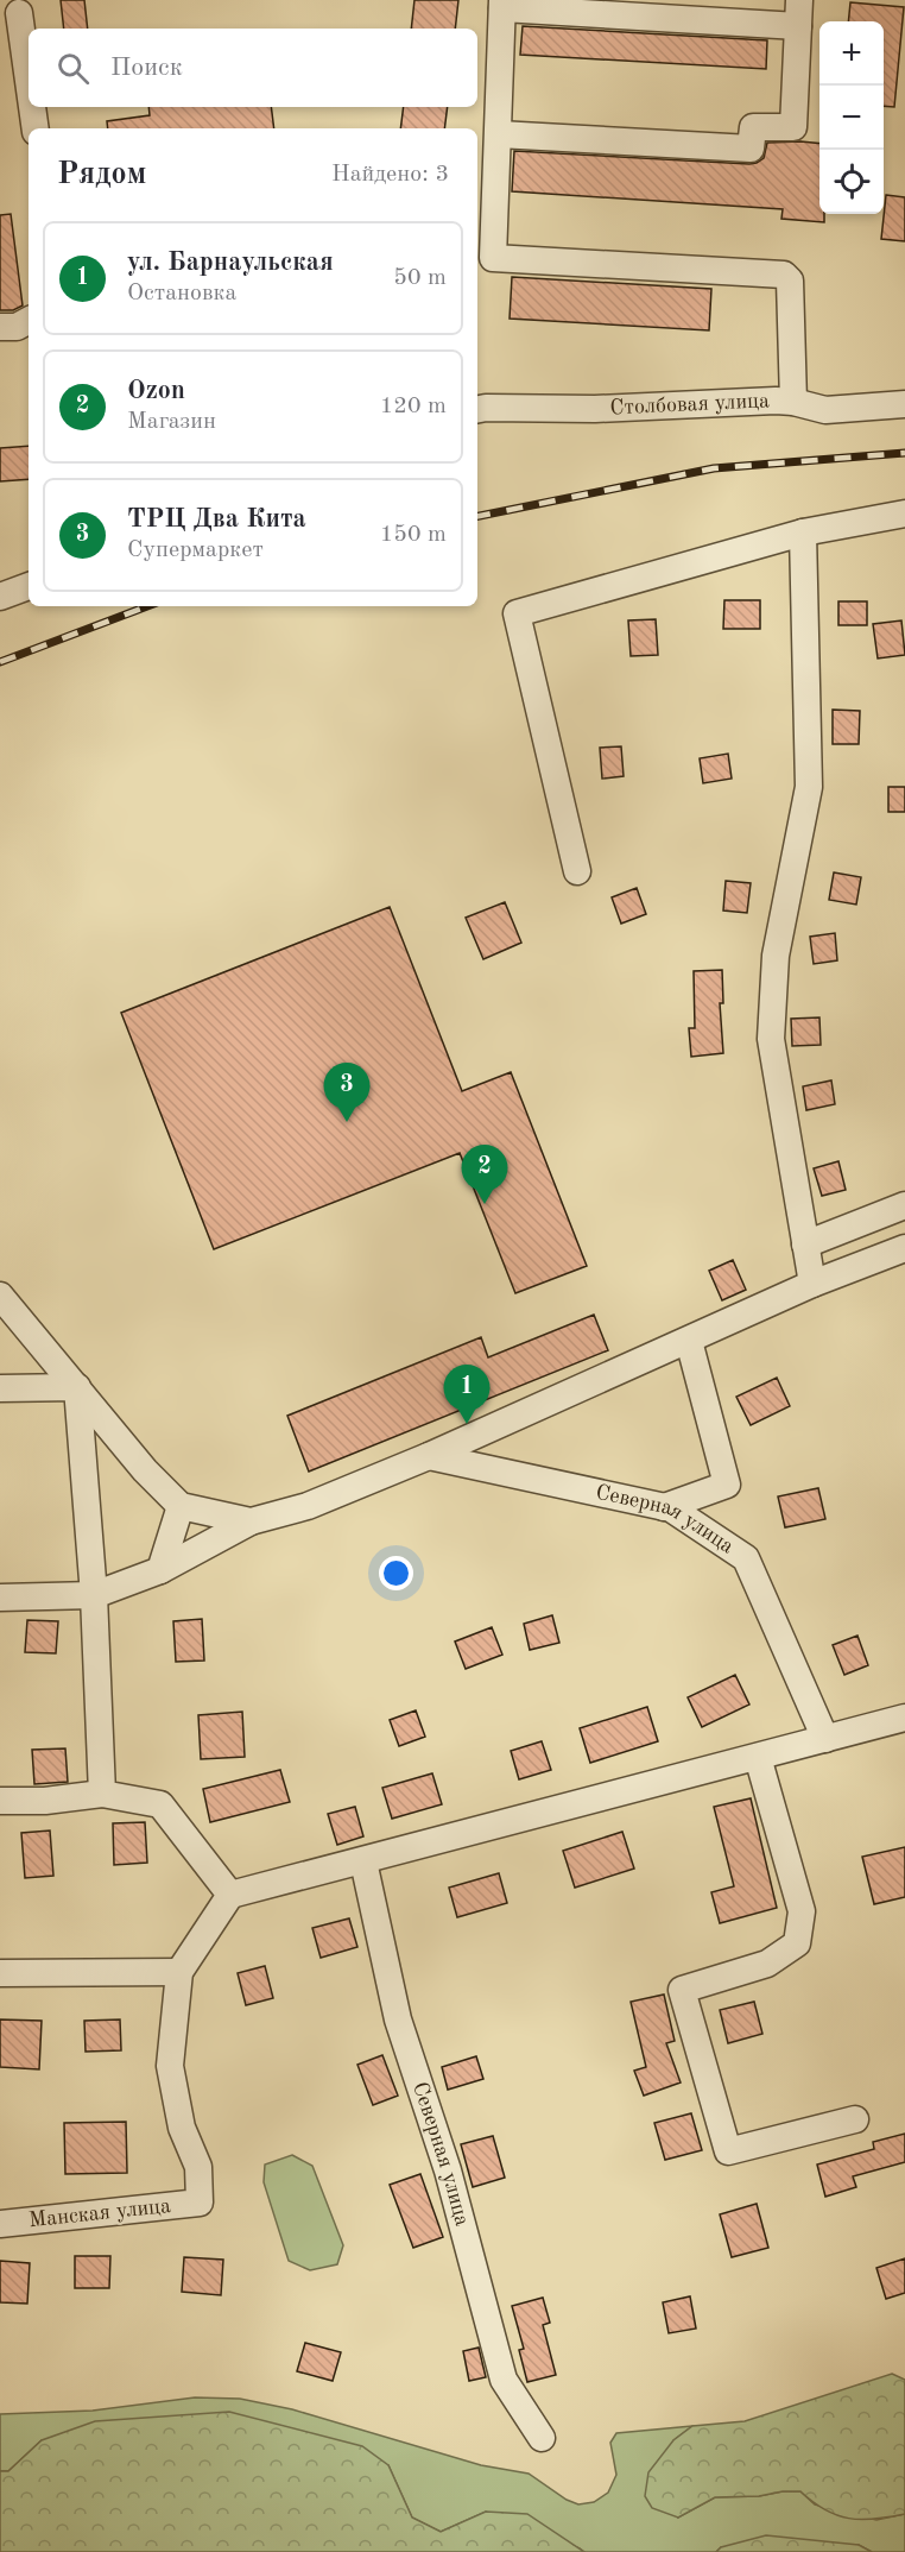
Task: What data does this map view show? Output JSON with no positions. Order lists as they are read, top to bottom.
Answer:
{
  "streets": {
    "street": ["Столбовая улица", "Северная улица", "Манская улица"]
  },
  "page": {
    "map_buttons": ["+", "−"],
    "search": "Поиск",
    "heading": ["Рядом", "Найдено: 3"],
    "list": [
      {
        "mark": "1",
        "name": "ул. Барнаульская",
        "note": "Остановка",
        "value": "50 m"
      },
      {
        "mark": "2",
        "name": "Ozon",
        "note": "Магазин",
        "value": "120 m"
      },
      {
        "mark": "3",
        "name": "ТРЦ Два Кита",
        "note": "Супермаркет",
        "value": "150 m"
      }
    ],
    "pins": ["3", "2", "1"]
  }
}
